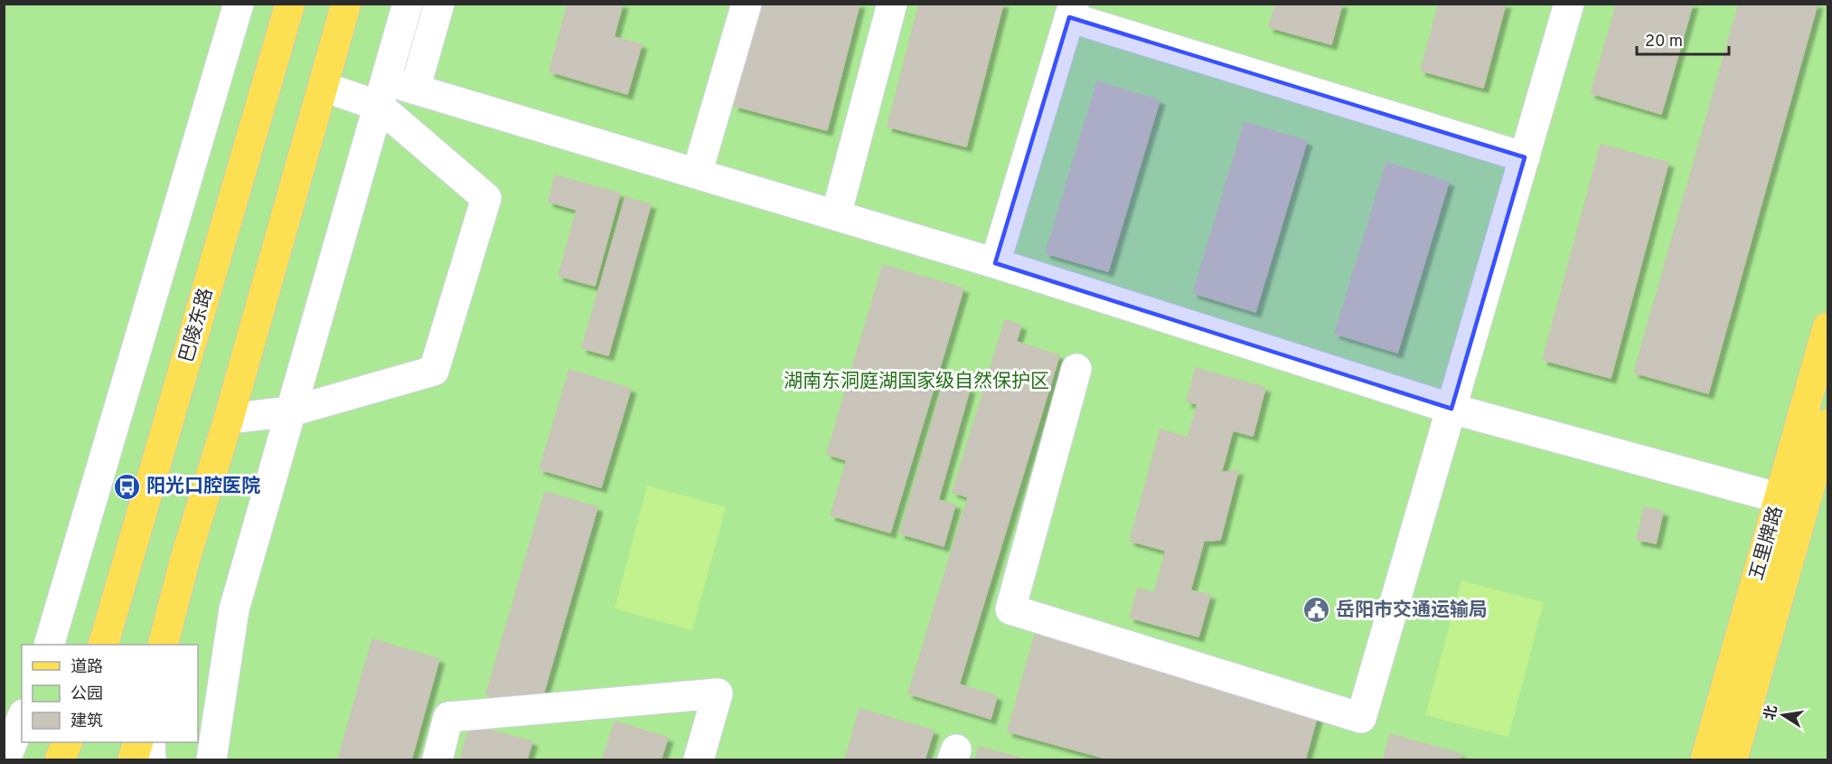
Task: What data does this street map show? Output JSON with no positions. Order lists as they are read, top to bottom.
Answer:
{
  "streets": {
    "main road": ["巴陵东路", "五里牌路"]
  },
  "parks": ["湖南东洞庭湖国家级自然保护区"],
  "places": {
    "bus stop": ["阳光口腔医院"],
    "public building": ["岳阳市交通运输局"]
  },
  "legend": ["道路", "公园", "建筑"],
  "scale_bar": "20 m",
  "north": "left"
}
